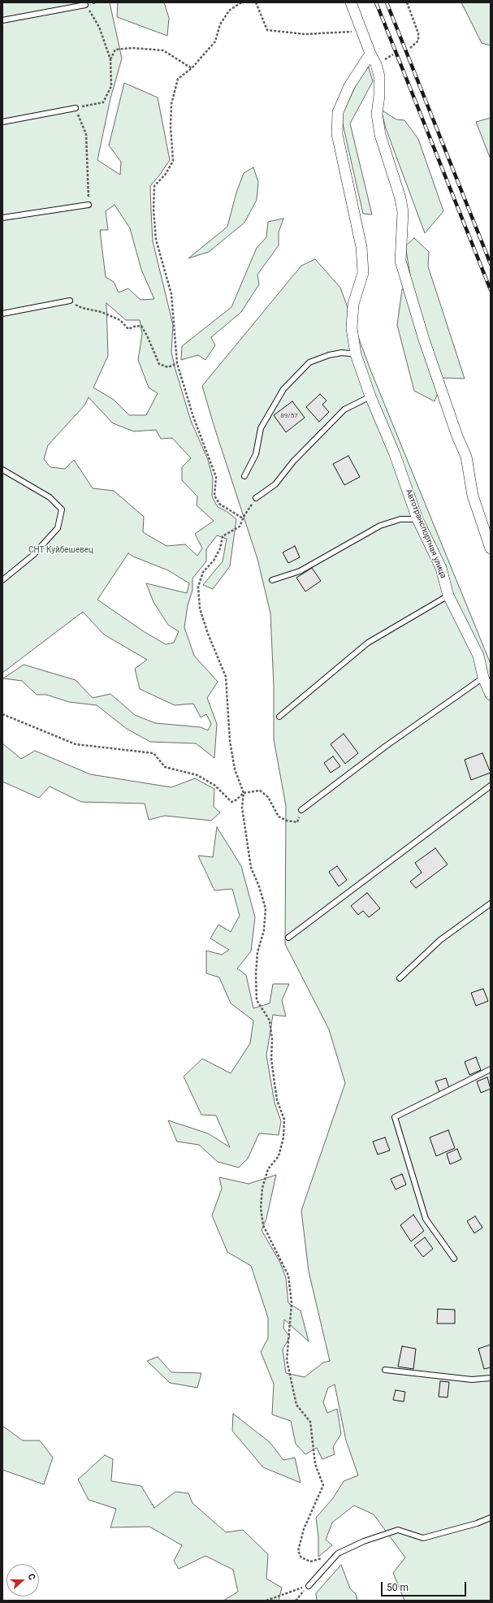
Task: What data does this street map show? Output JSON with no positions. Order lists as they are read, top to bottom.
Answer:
{
  "streets": {
    "street": ["Автотранспортная улица"]
  },
  "parks": ["СНТ Куйбешевец"],
  "house_numbers": ["89/57"],
  "scale_bar": "50 m",
  "north": "right"
}
